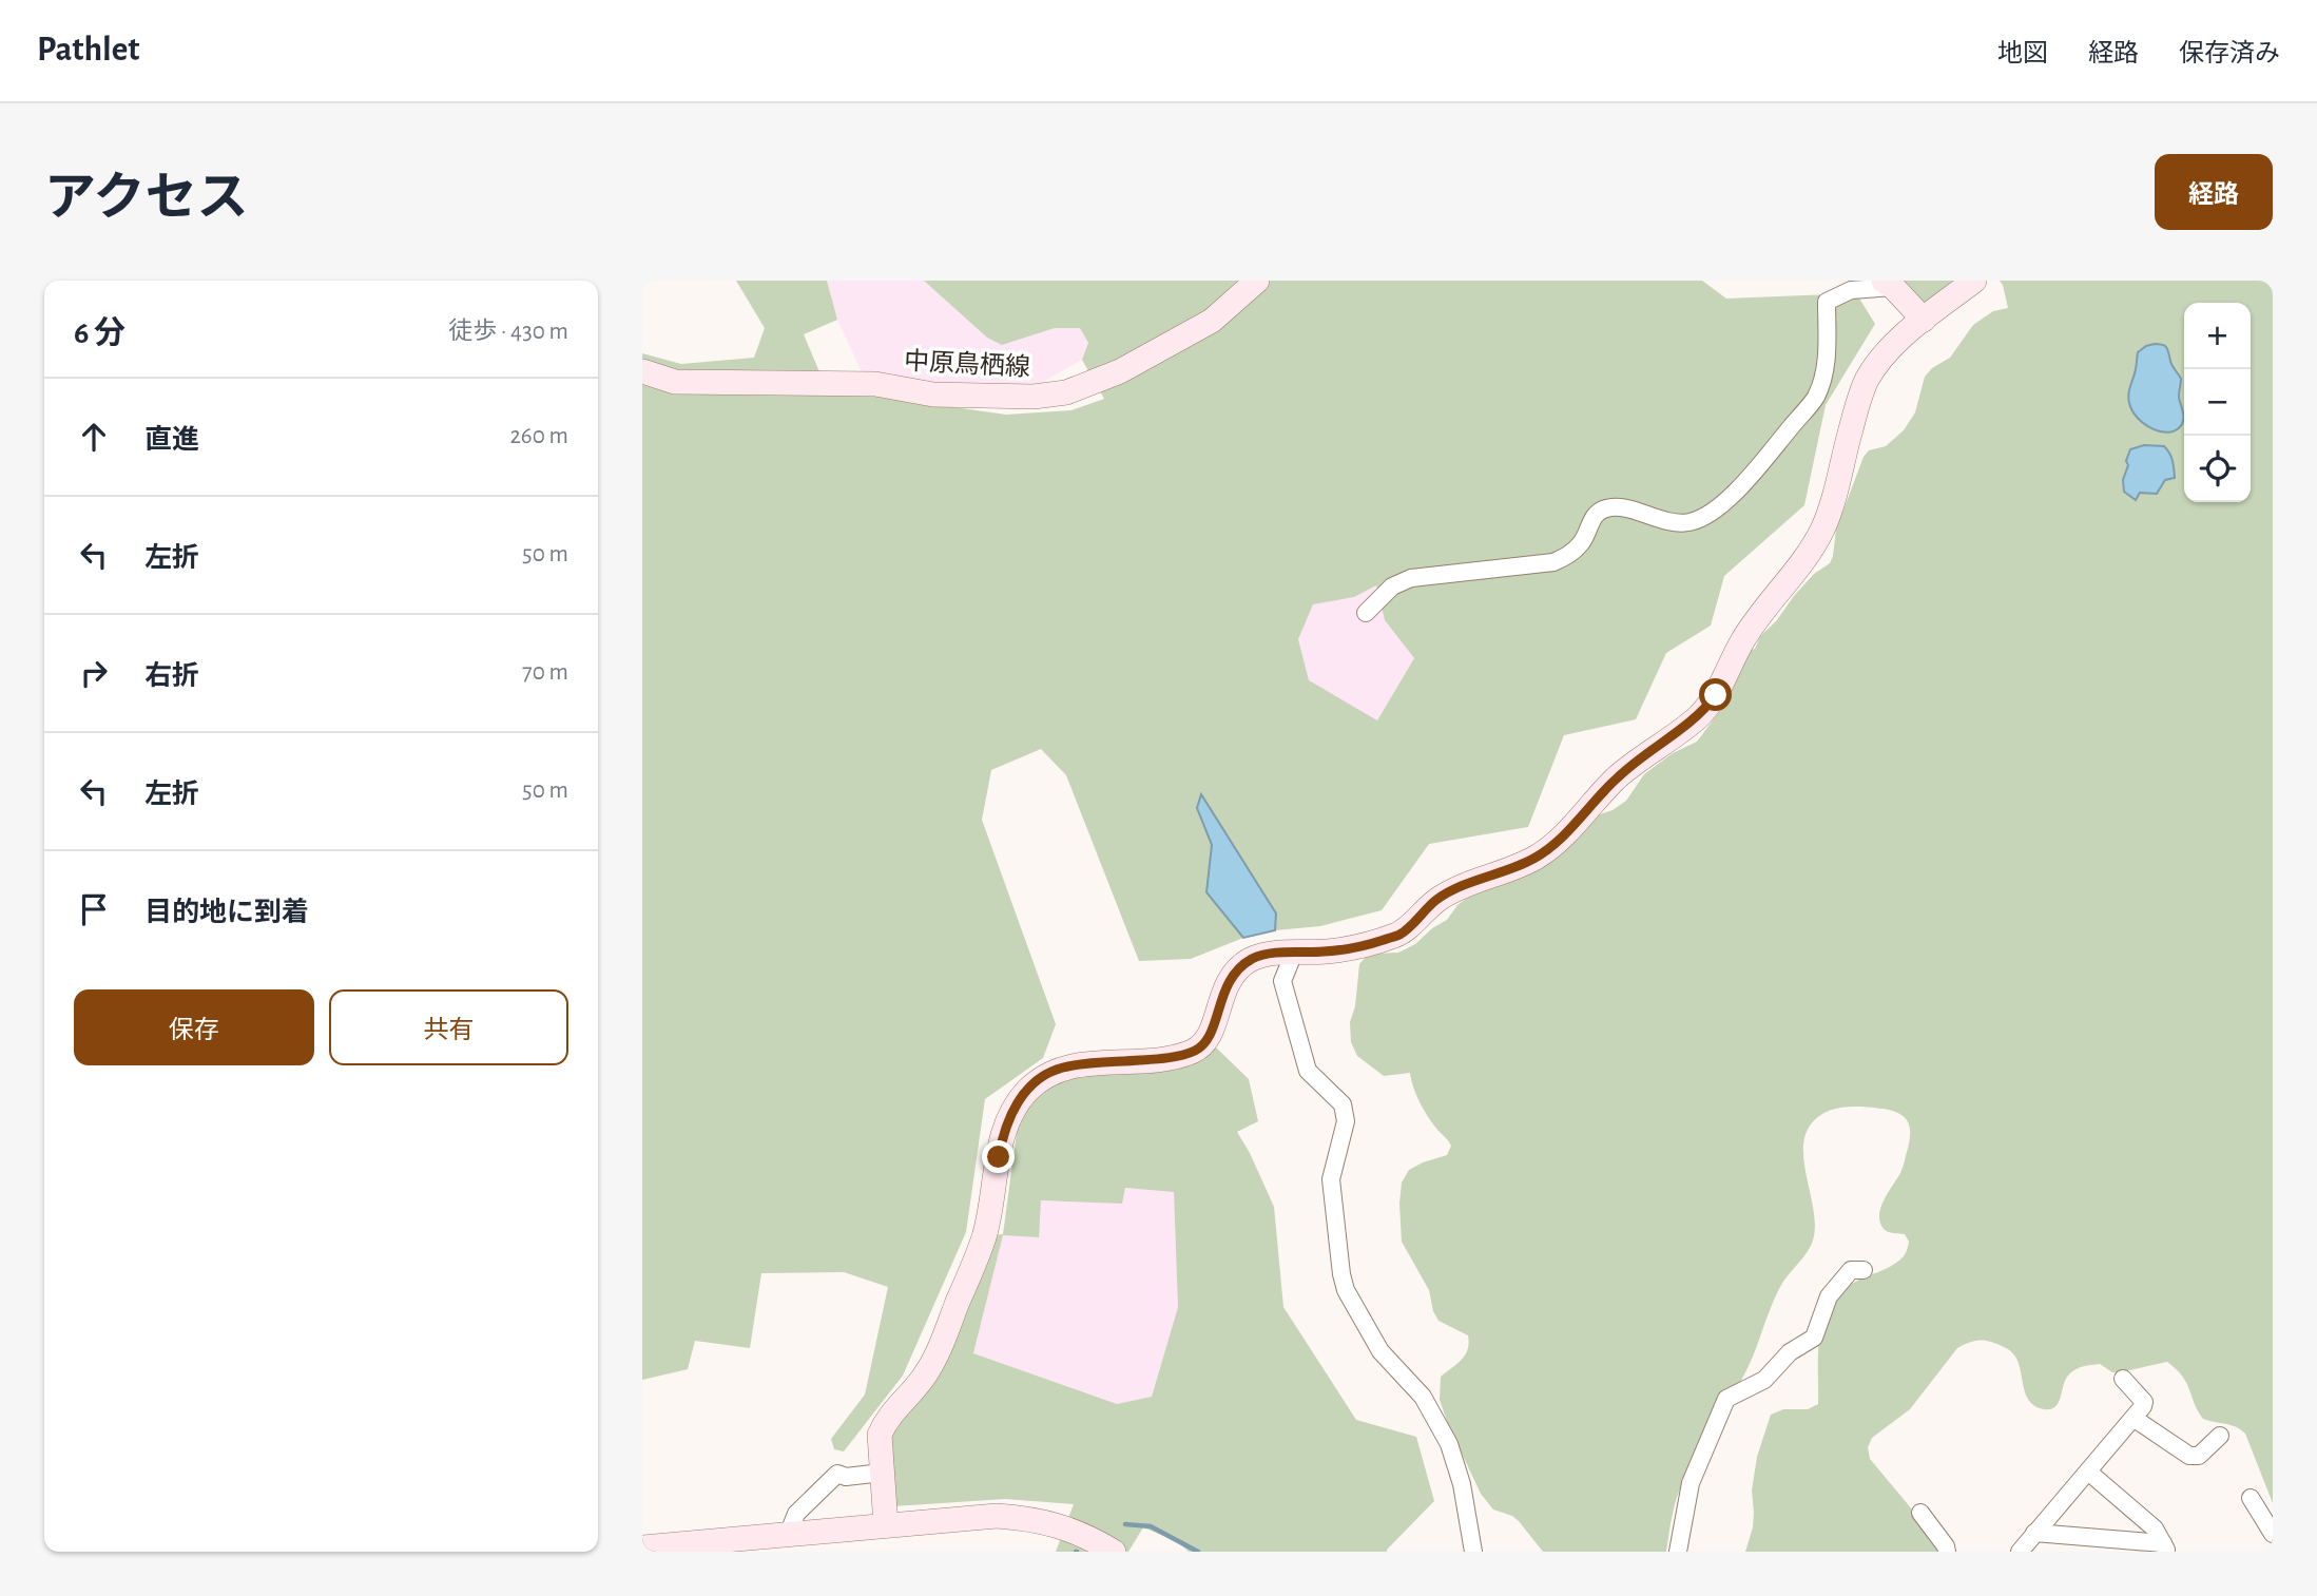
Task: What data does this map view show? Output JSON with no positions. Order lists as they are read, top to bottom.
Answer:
{
  "streets": {
    "street": ["中原鳥栖線"]
  },
  "page": {
    "header": "Pathlet",
    "nav": ["地図", "経路", "保存済み"],
    "title": "アクセス",
    "buttons": [
      "経路",
      ["保存", "共有"]
    ],
    "heading": ["6 分", "徒歩 · 430 m"],
    "map_buttons": ["+", "−"],
    "list": [
      ["直進", "260 m"],
      ["左折", "50 m"],
      ["右折", "70 m"],
      ["左折", "50 m"],
      "目的地に到着"
    ]
  }
}
